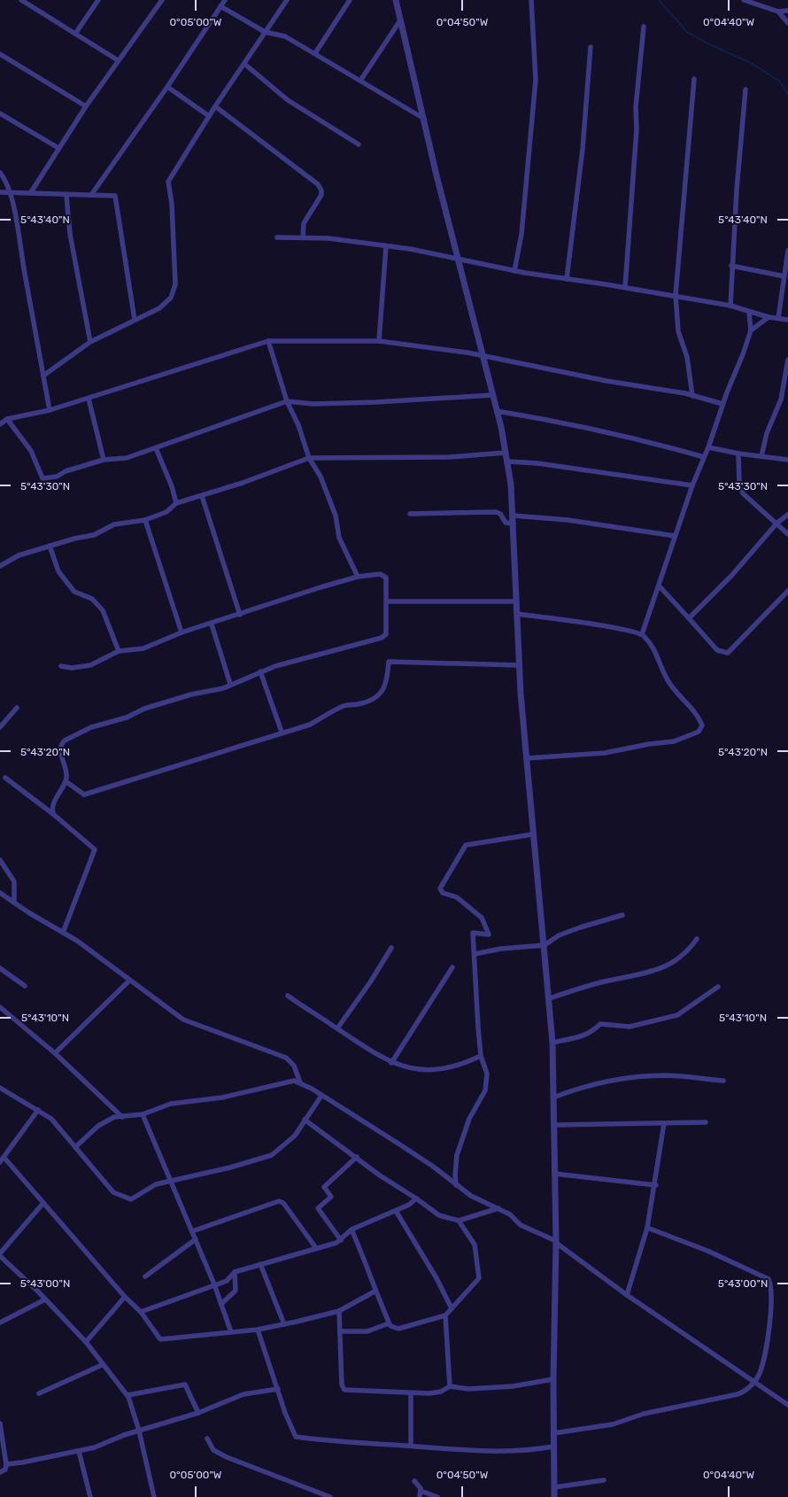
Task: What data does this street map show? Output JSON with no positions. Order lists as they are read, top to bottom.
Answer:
{
  "coordinates": [
    "0°05'00\"W",
    "0°04'50\"W",
    "0°04'40\"W",
    "5°43'40\"N",
    "5°43'30\"N",
    "5°43'20\"N",
    "5°43'10\"N",
    "5°43'00\"N"
  ]
}
